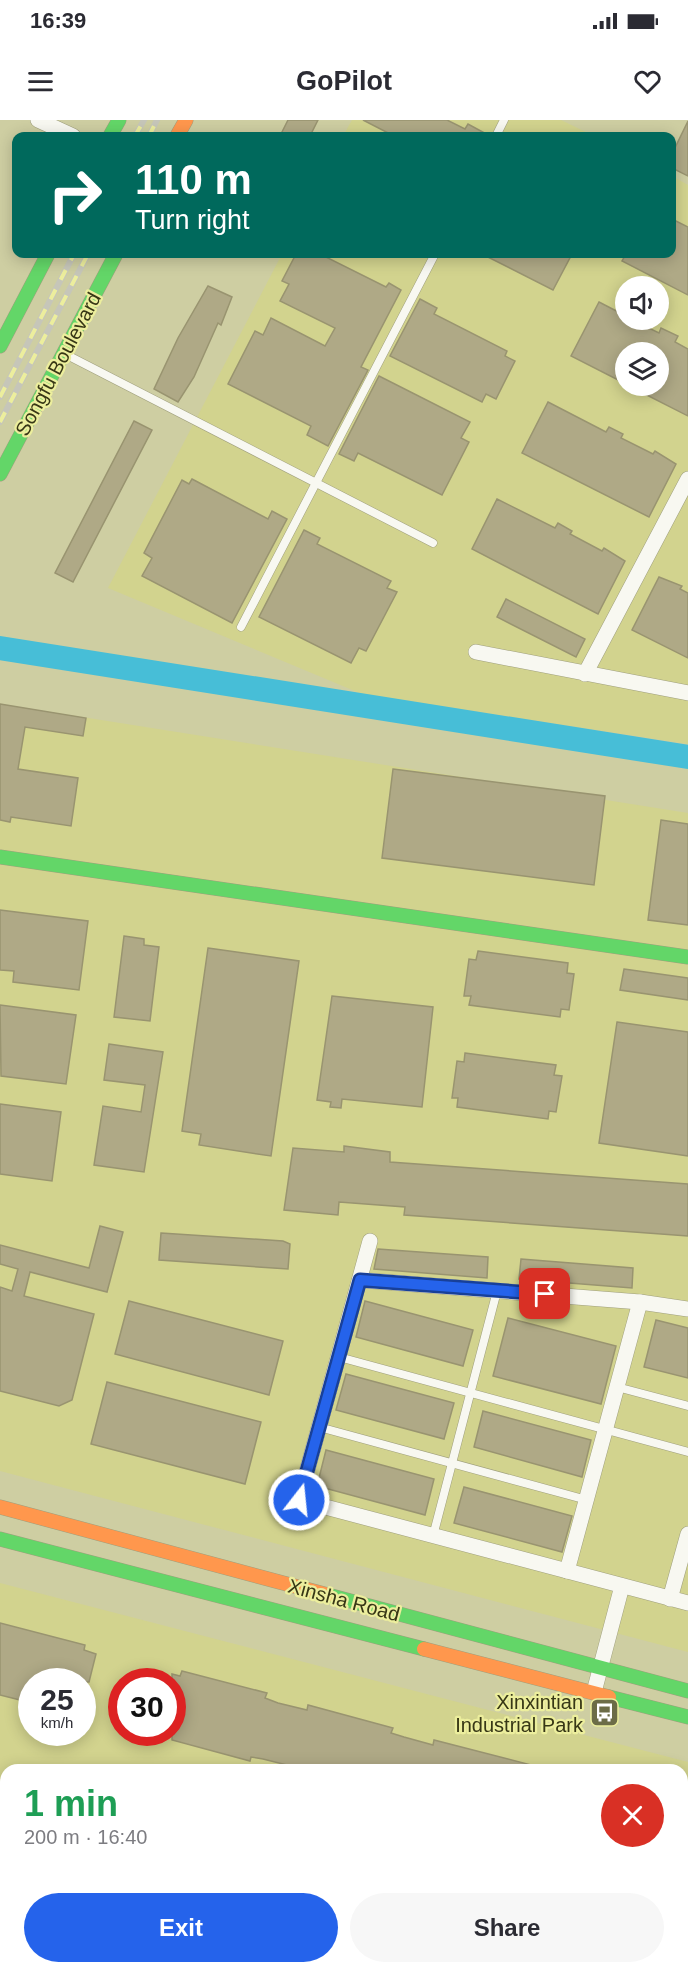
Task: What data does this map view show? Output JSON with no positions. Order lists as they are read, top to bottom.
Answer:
{
  "streets": {
    "main road": ["Songfu Boulevard", "Xinsha Road"]
  },
  "places": {
    "bus stop": ["Xinxintian Industrial Park"]
  },
  "page": {
    "status": "16:39",
    "header": "GoPilot",
    "turn": ["110 m", "Turn right"],
    "speed": "25 km/h",
    "limit": "30",
    "heading": ["1 min", "200 m · 16:40"],
    "buttons": ["Exit", "Share"]
  }
}
